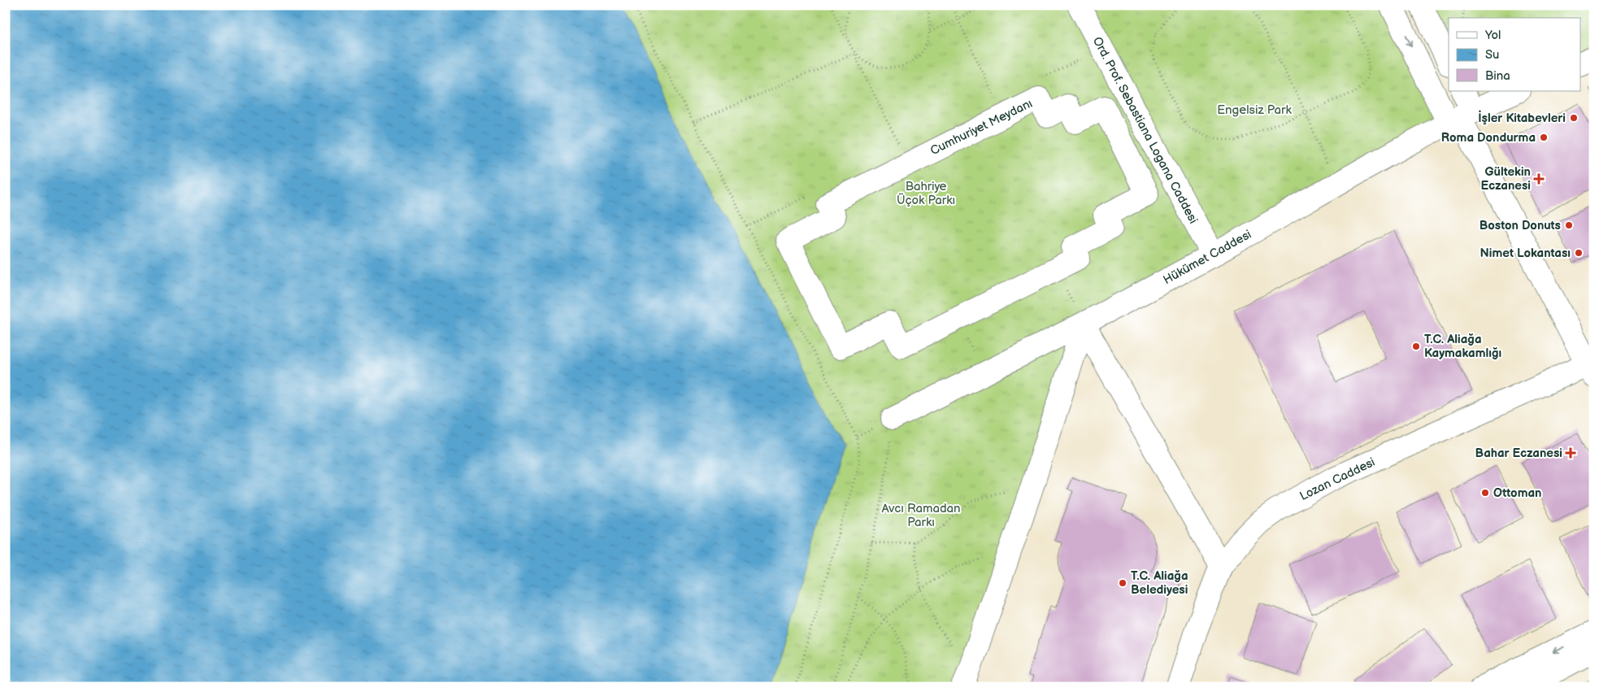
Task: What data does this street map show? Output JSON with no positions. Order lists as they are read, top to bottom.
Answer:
{
  "streets": {
    "street": [
      "Cumhuriyet Meydanı",
      "Ord. Prof. Sebastiana Logana Caddesi",
      "Hükümet Caddesi",
      "Lozan Caddesi"
    ]
  },
  "crossings": [
    ["Ord. Prof. Sebastiana Logana Caddesi", "Hükümet Caddesi"]
  ],
  "parks": ["Engelsiz Park", "Bahriye Üçok Parkı", "Avcı Ramadan Parkı"],
  "places": {
    "other": [
      "İşler Kitabevleri",
      "Roma Dondurma",
      "Boston Donuts",
      "Nimet Lokantası",
      "T.C. Aliağa Kaymakamlığı",
      "Ottoman",
      "T.C. Aliağa Belediyesi"
    ],
    "health": ["Gültekin Eczanesi", "Bahar Eczanesi"]
  },
  "legend": ["Yol", "Su", "Bina"]
}
